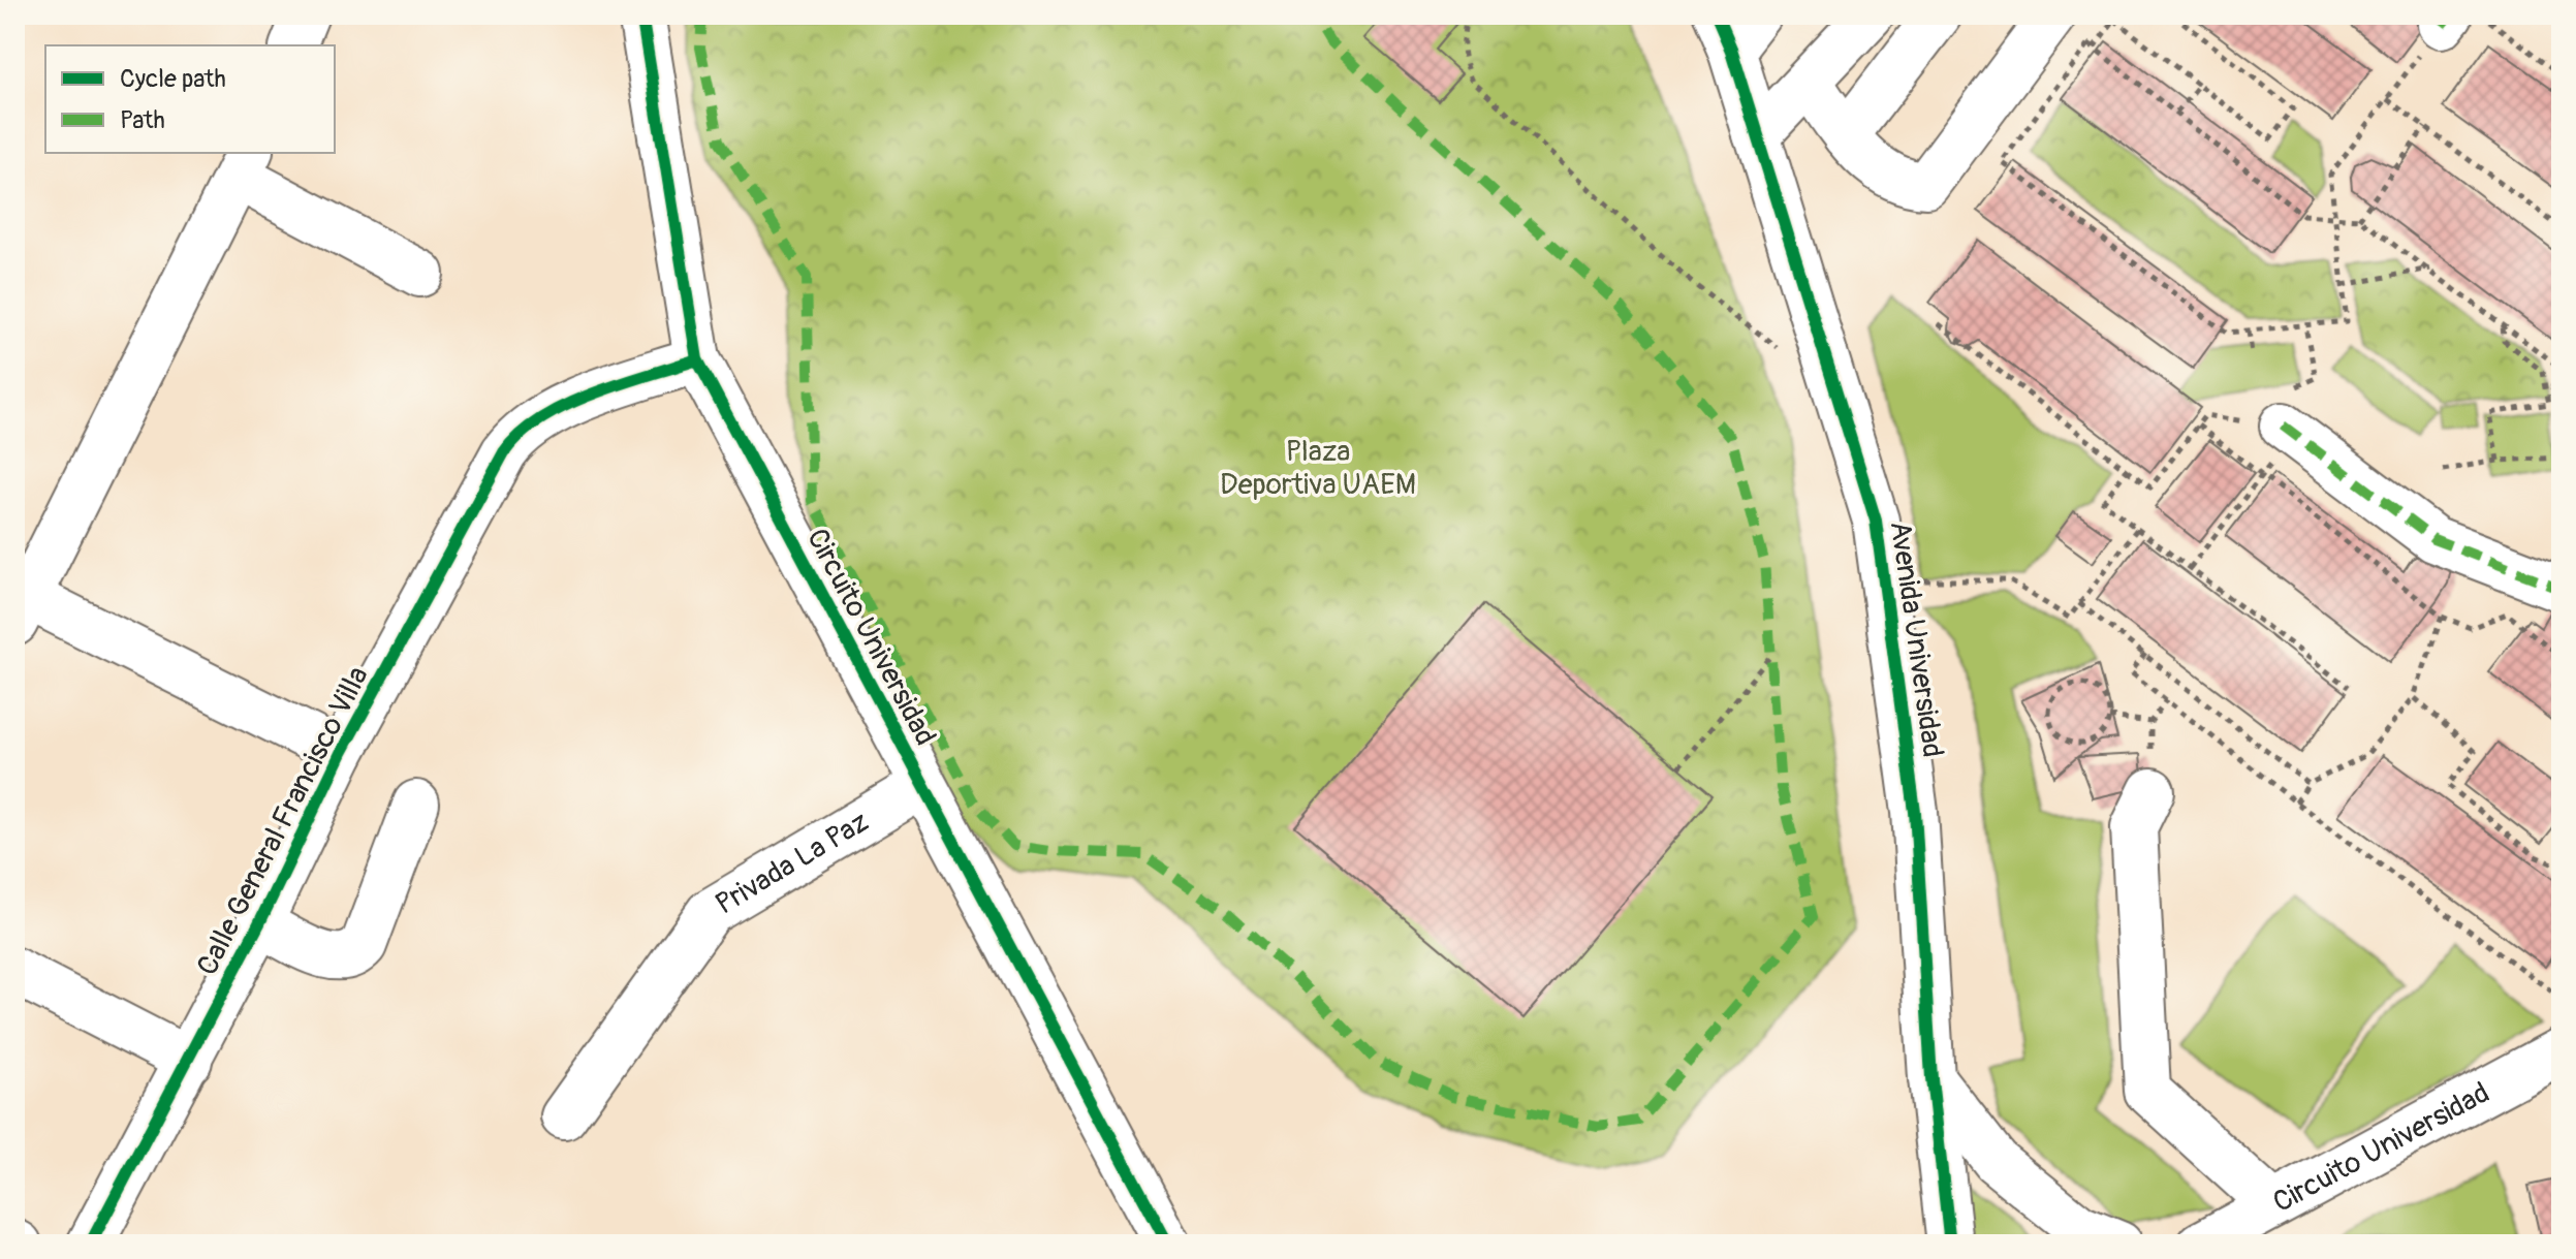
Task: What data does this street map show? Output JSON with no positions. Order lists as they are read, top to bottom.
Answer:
{
  "streets": {
    "street": [
      "Circuito Universidad",
      "Avenida Universidad",
      "Calle General Francisco Villa",
      "Privada La Paz"
    ]
  },
  "crossings": [
    ["Circuito Universidad", "Calle General Francisco Villa"],
    ["Circuito Universidad", "Privada La Paz"]
  ],
  "parks": ["Plaza Deportiva UAEM"],
  "legend": ["Cycle path", "Path"]
}
